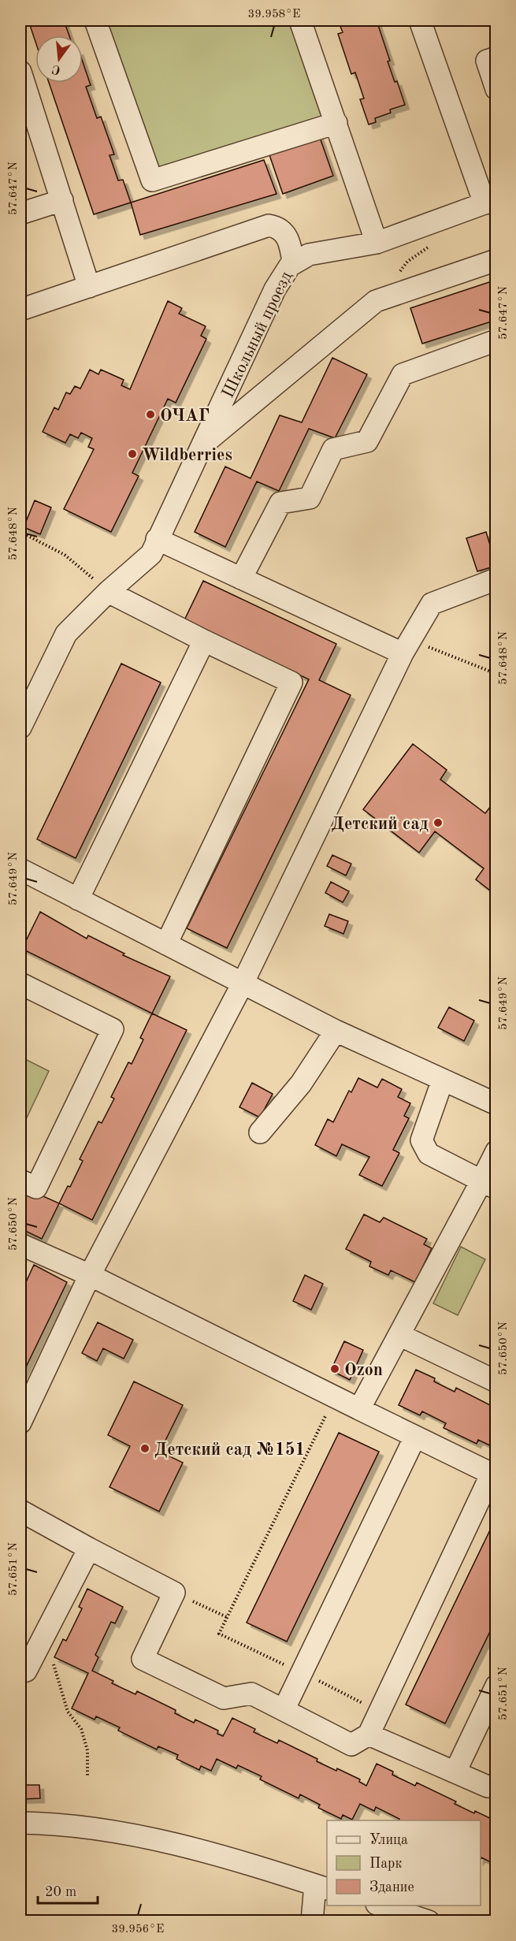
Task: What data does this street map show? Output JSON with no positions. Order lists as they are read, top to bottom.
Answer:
{
  "streets": {
    "street": ["Школьный проезд"]
  },
  "places": [
    "ОЧАГ",
    "Wildberries",
    "Детский сад",
    "Ozon",
    "Детский сад №151"
  ],
  "legend": ["Улица", "Парк", "Здание"],
  "scale_bar": "20 m",
  "north": "bottom",
  "coordinates": [
    "39.958°E",
    "57.647°N",
    "57.648°N",
    "57.649°N",
    "57.650°N",
    "57.651°N",
    "39.956°E"
  ]
}
